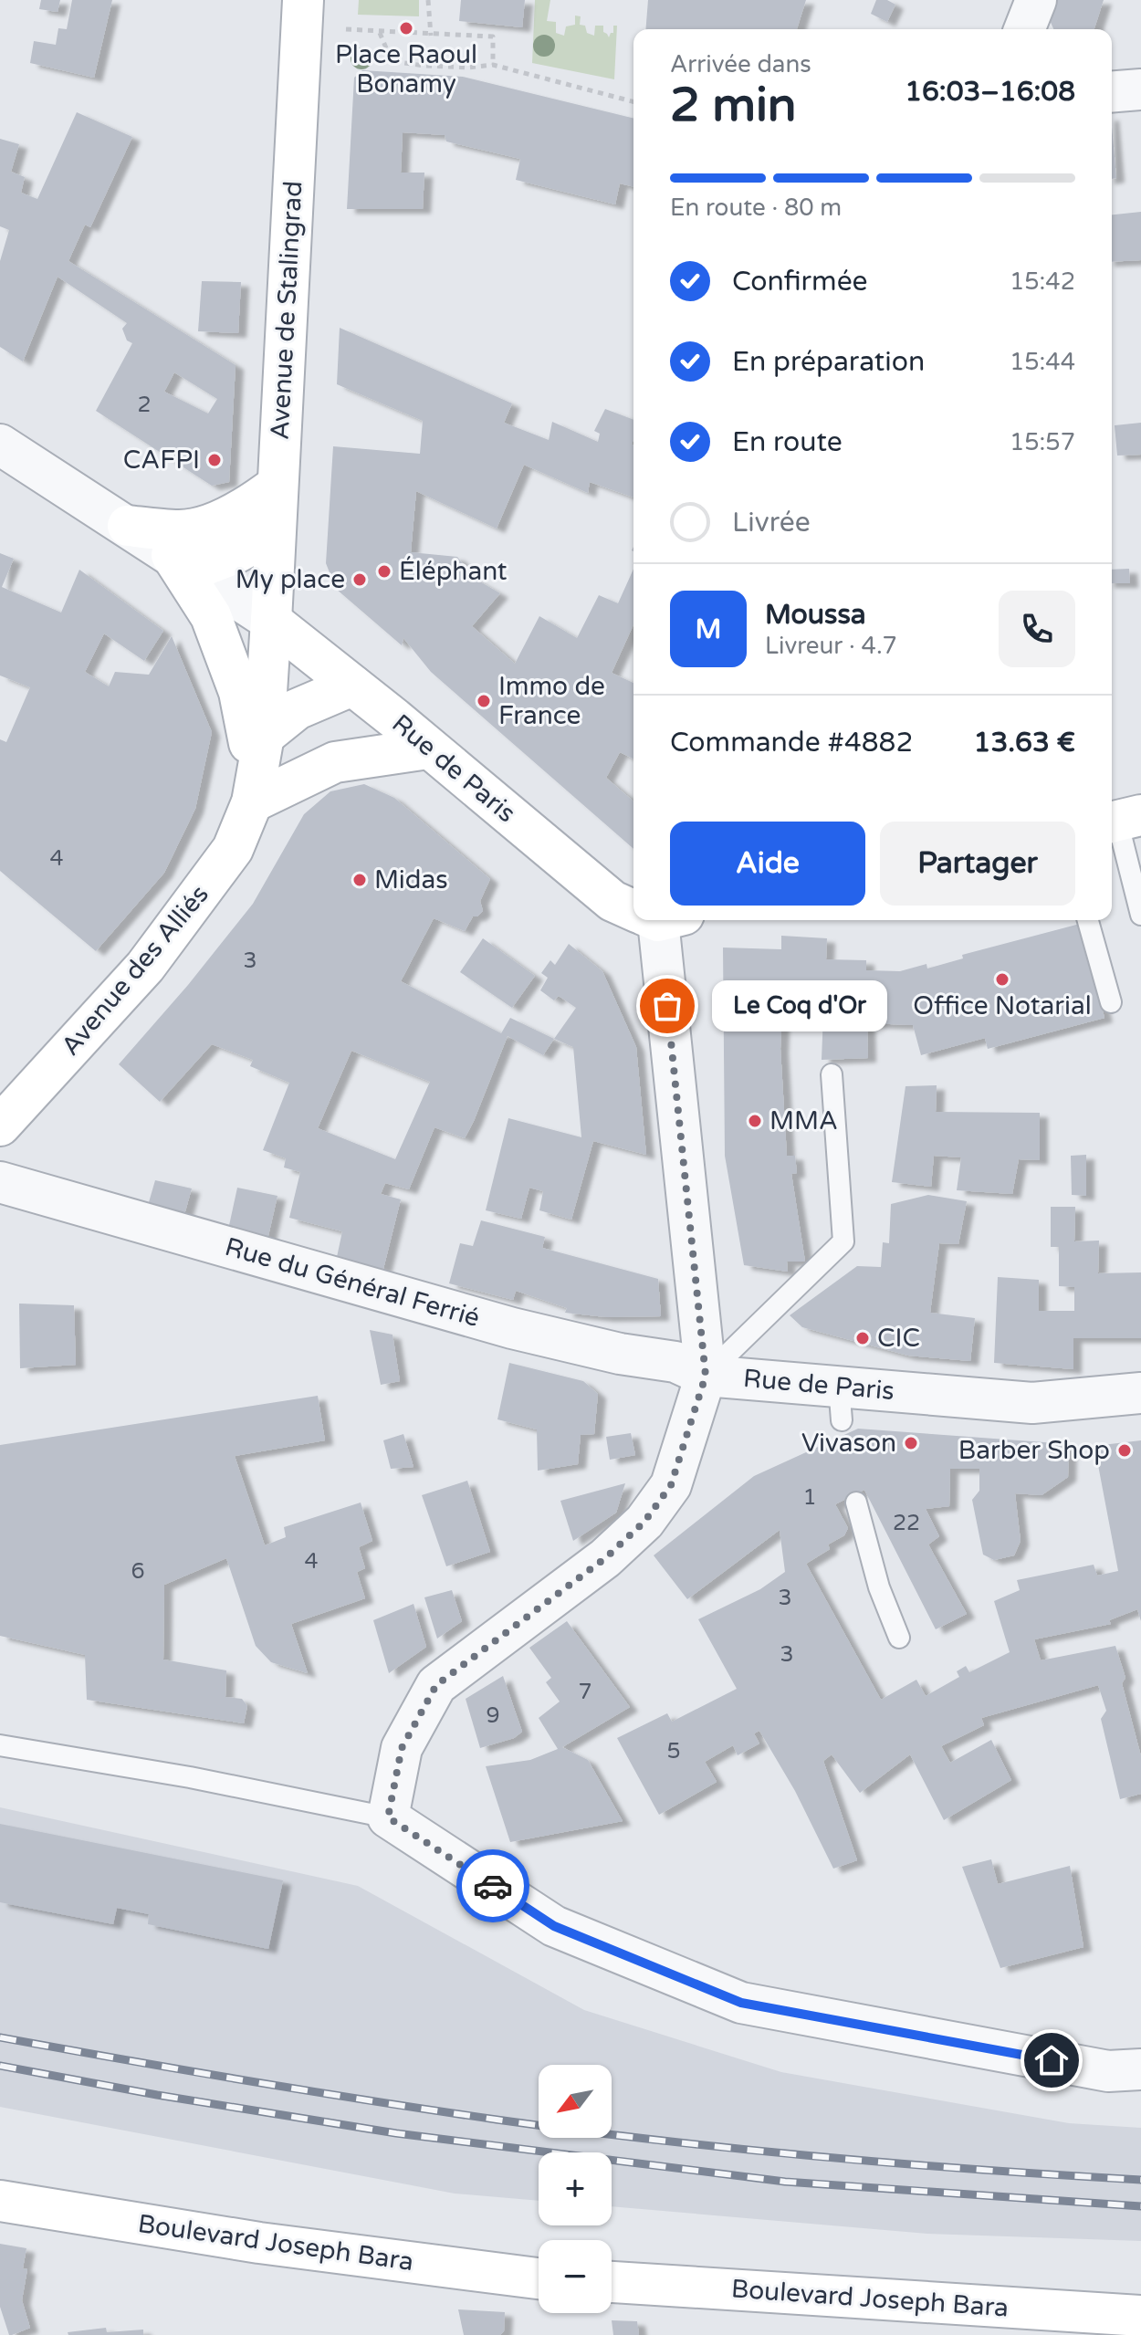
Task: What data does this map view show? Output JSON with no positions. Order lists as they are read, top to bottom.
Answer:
{
  "streets": {
    "main road": [
      "Avenue de Stalingrad",
      "Rue de Paris",
      "Avenue des Alliés",
      "Boulevard Joseph Bara"
    ],
    "street": ["Rue du Général Ferrié"]
  },
  "crossings": [
    ["Avenue de Stalingrad", "Rue de Paris"],
    ["Avenue de Stalingrad", "Avenue des Alliés"],
    ["Rue de Paris", "Avenue des Alliés"],
    ["Rue de Paris", "Rue du Général Ferrié"]
  ],
  "places": [
    "Place Raoul Bonamy",
    "CAFPI",
    "Éléphant",
    "My place",
    "Immo de France",
    "Midas",
    "Office Notarial",
    "Le Coq d'Or",
    "MMA",
    "CIC",
    "Vivason",
    "Barber Shop"
  ],
  "house_numbers": [
    "2",
    "4",
    "3",
    "1",
    "22",
    "4",
    "6",
    "3",
    "3",
    "7",
    "9",
    "5"
  ],
  "north": "bottom left",
  "page": {
    "heading": ["2 min", "Arrivée dans", "16:03–16:08"],
    "panel": [
      "Moussa",
      "Livreur · 4.7",
      "Commande #4882",
      "13.63 €"
    ],
    "bar": "En route · 80 m",
    "list": [
      ["Confirmée", "15:42"],
      ["En préparation", "15:44"],
      ["En route", "15:57"],
      "Livrée"
    ],
    "round": "M",
    "buttons": ["Aide", "Partager"],
    "bubble": "Le Coq d'Or",
    "map_buttons": ["+", "−"]
  }
}
